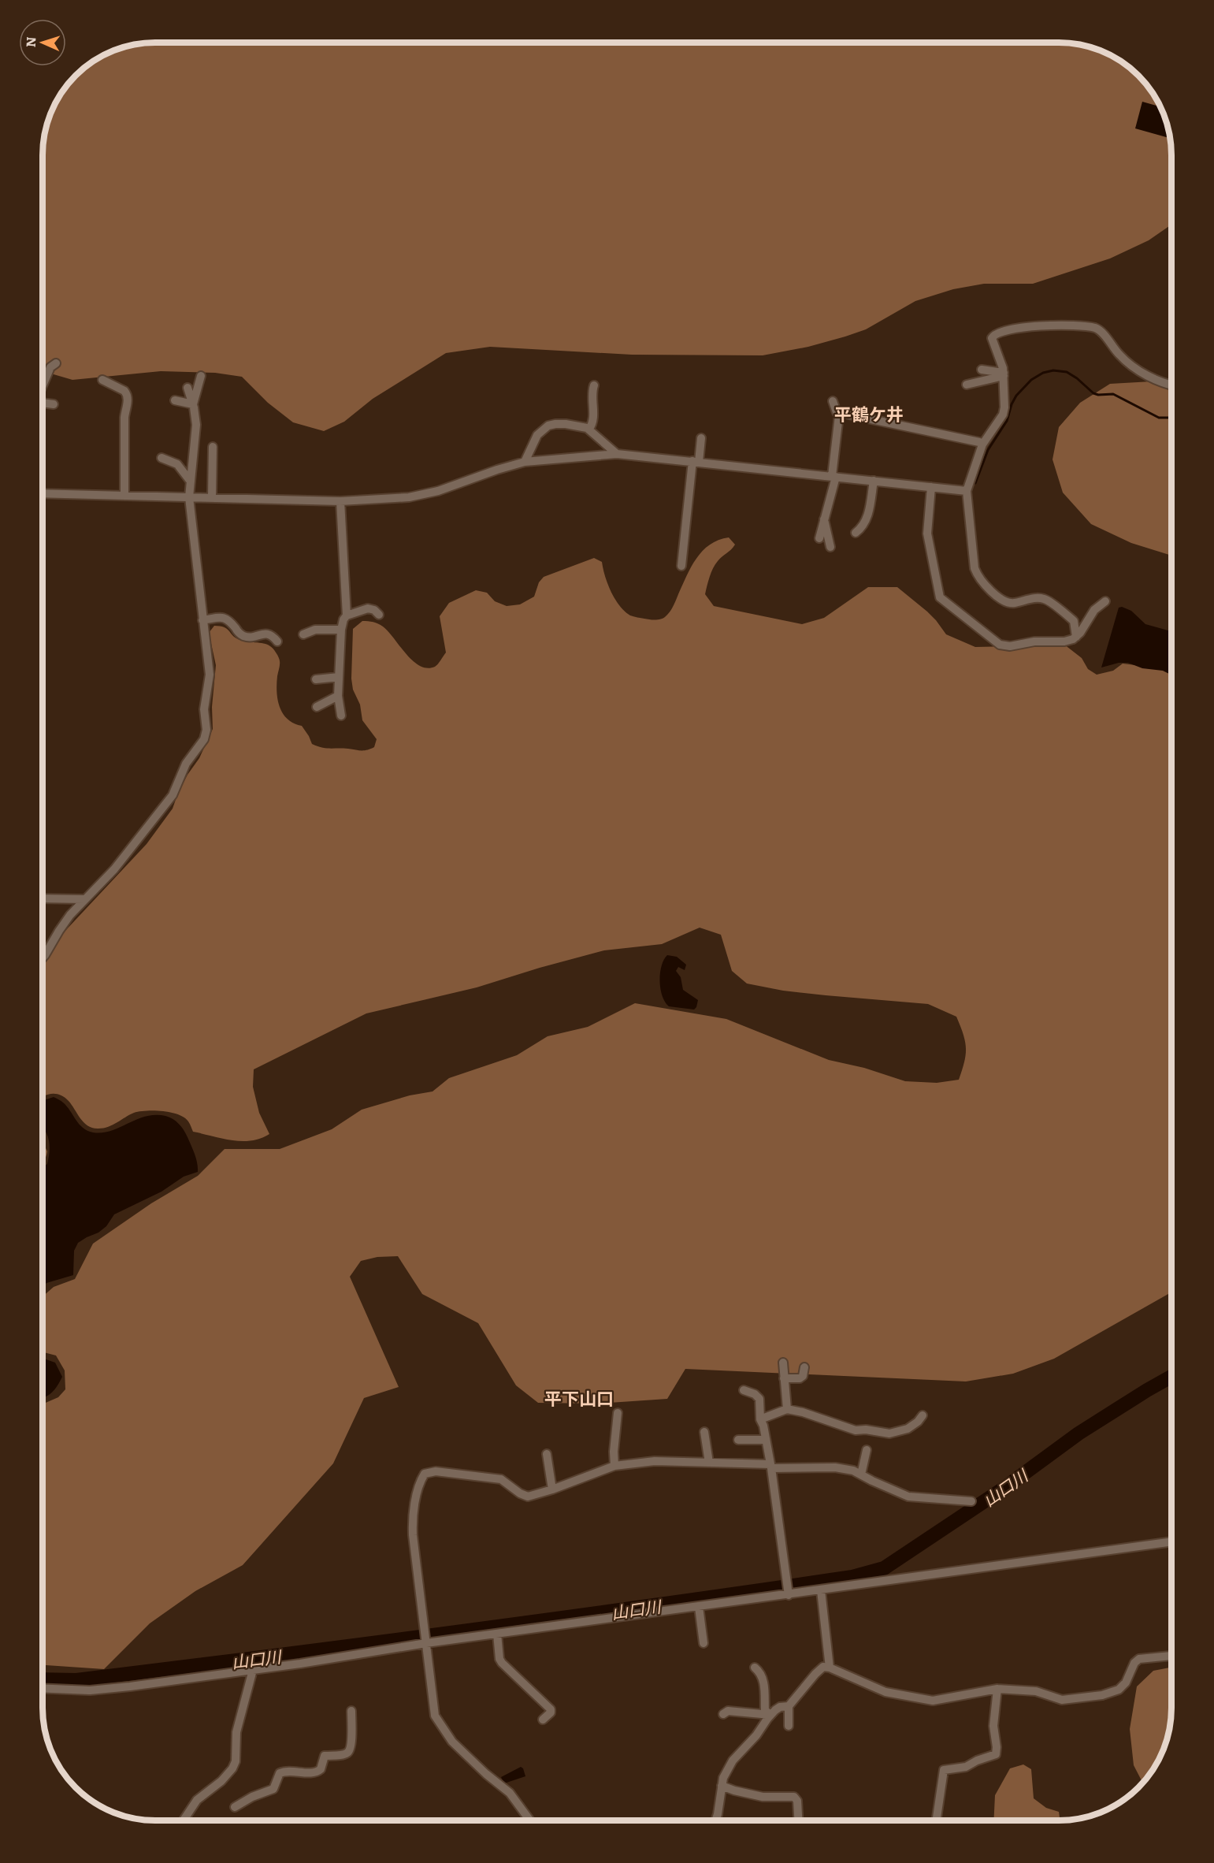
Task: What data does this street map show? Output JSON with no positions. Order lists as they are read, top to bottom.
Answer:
{
  "districts": ["平鶴ケ井", "平下山口"],
  "water": ["山口川"],
  "north": "left"
}
